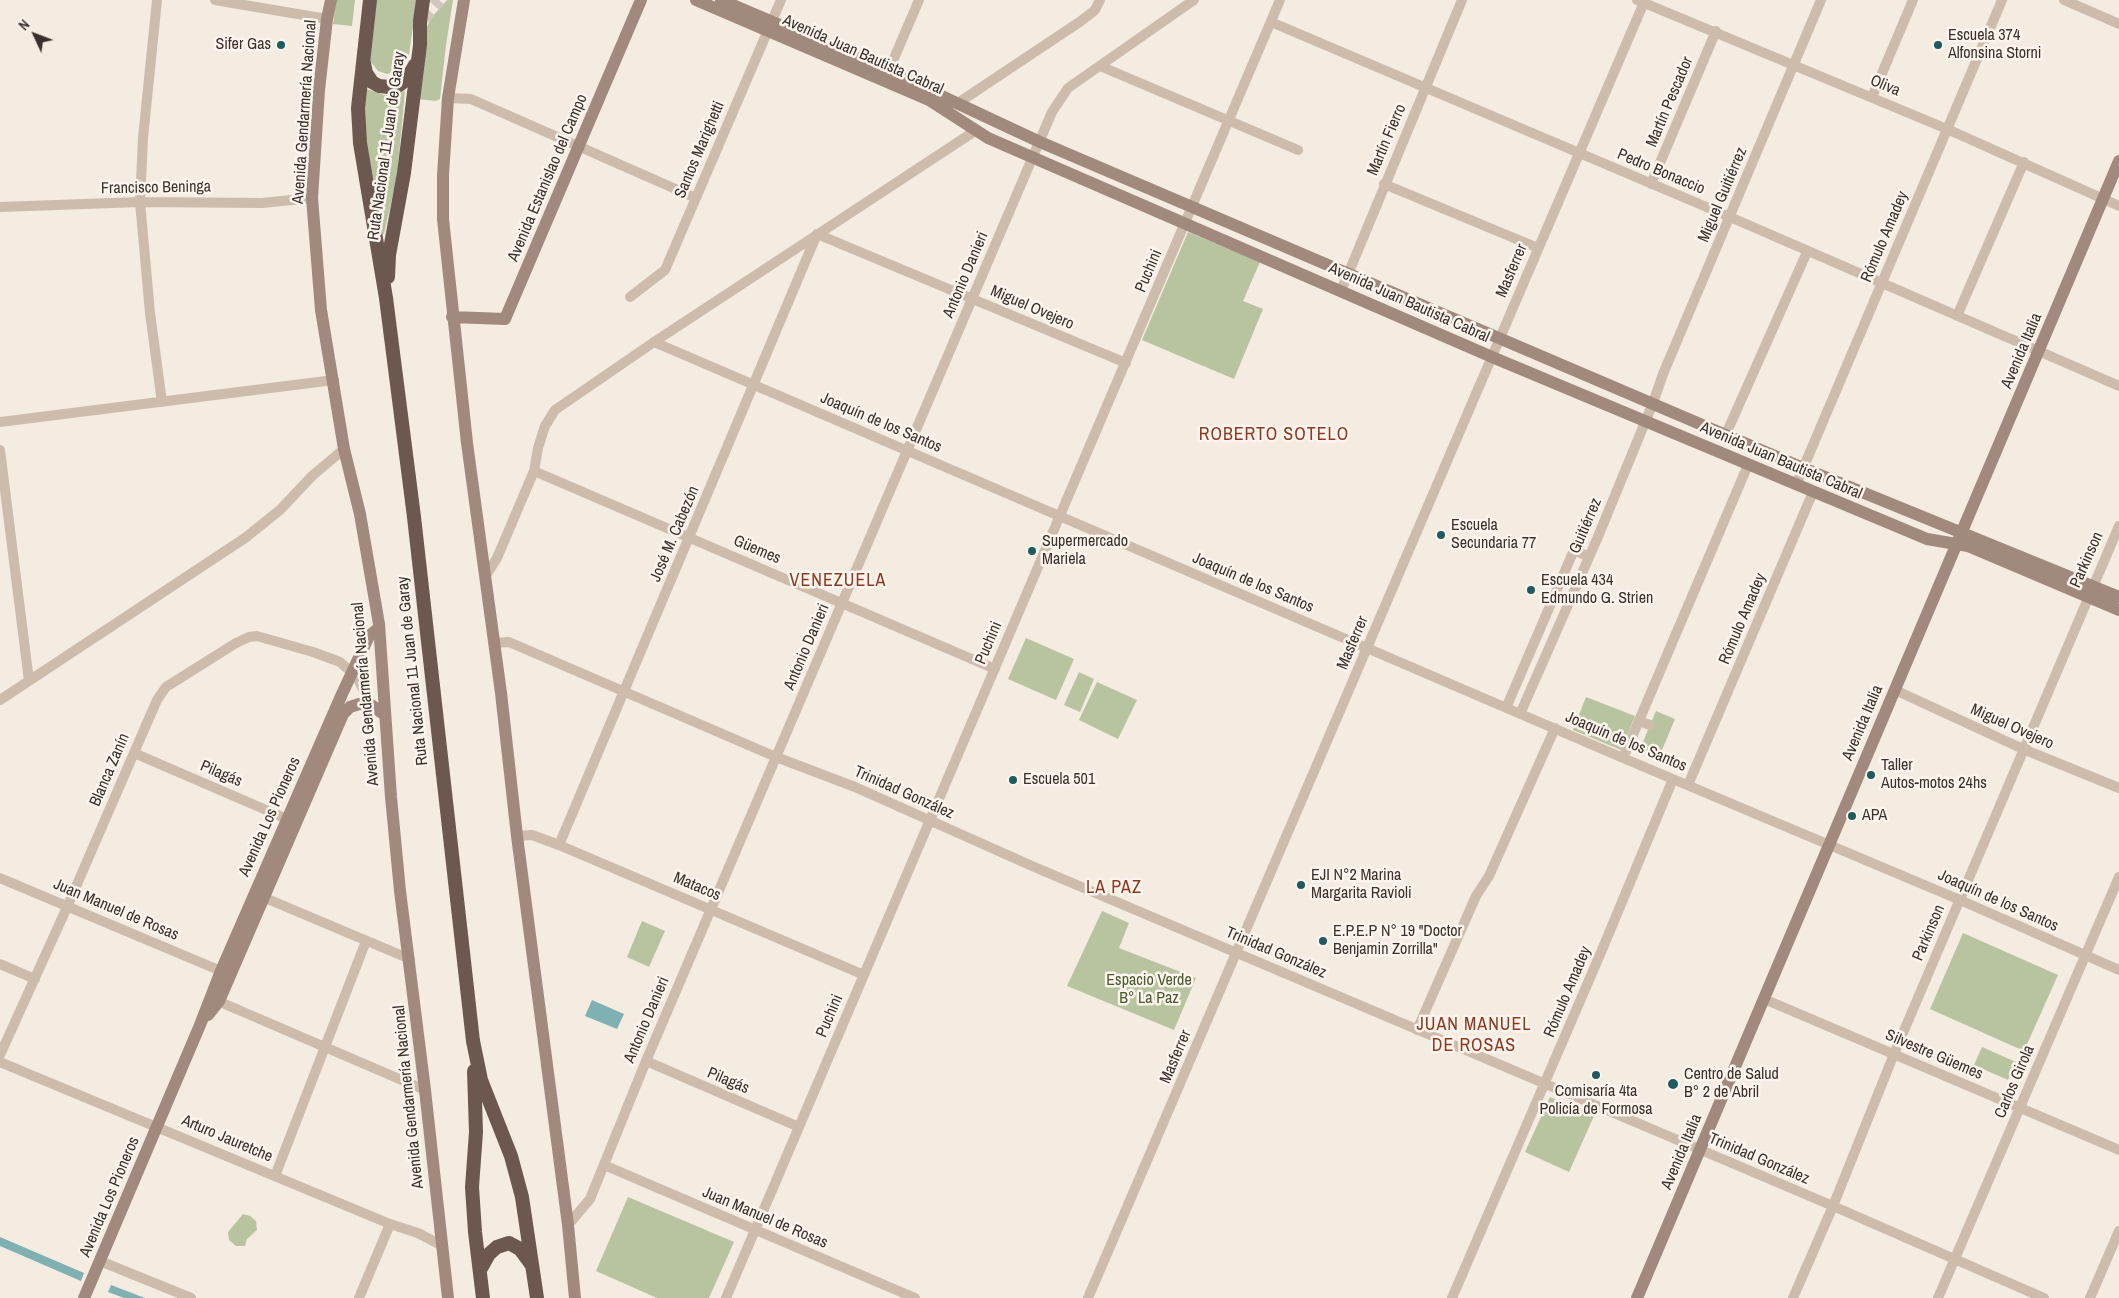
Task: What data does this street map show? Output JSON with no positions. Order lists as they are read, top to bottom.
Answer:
{
  "streets": {
    "highway": ["Ruta Nacional 11 Juan de Garay"],
    "main road": [
      "Avenida Juan Bautista Cabral",
      "Avenida Gendarmería Nacional",
      "Avenida Estanislao del Campo",
      "Avenida Italia",
      "Avenida Los Pioneros"
    ],
    "street": [
      "Oliva",
      "Martín Pescador",
      "Martín Fierro",
      "Santos Marighetti",
      "Pedro Bonaccio",
      "Francisco Beninga",
      "Miguel Guitiérrez",
      "Rómulo Amadey",
      "Puchini",
      "Masferrer",
      "Antonio Danieri",
      "Miguel Ovejero",
      "Joaquín de los Santos",
      "Guitiérrez",
      "José M. Cabezón",
      "Güemes",
      "Parkinson",
      "Blanca Zanín",
      "Pilagás",
      "Trinidad González",
      "Matacos",
      "Juan Manuel de Rosas",
      "Silvestre Güemes",
      "Carlos Girola",
      "Arturo Jauretche"
    ]
  },
  "crossings": [
    ["Avenida Juan Bautista Cabral", "Martín Fierro"],
    ["Avenida Juan Bautista Cabral", "Santos Marighetti"],
    ["Avenida Juan Bautista Cabral", "Miguel Guitiérrez"],
    ["Avenida Juan Bautista Cabral", "Rómulo Amadey"],
    ["Avenida Juan Bautista Cabral", "Puchini"],
    ["Avenida Juan Bautista Cabral", "Masferrer"],
    ["Avenida Juan Bautista Cabral", "Antonio Danieri"],
    ["Avenida Juan Bautista Cabral", "Avenida Italia"],
    ["Avenida Juan Bautista Cabral", "Guitiérrez"],
    ["Avenida Juan Bautista Cabral", "Parkinson"],
    ["Oliva", "Martín Pescador"],
    ["Oliva", "Miguel Guitiérrez"],
    ["Oliva", "Rómulo Amadey"],
    ["Oliva", "Masferrer"],
    ["Oliva", "Avenida Italia"],
    ["Martín Pescador", "Pedro Bonaccio"],
    ["Avenida Gendarmería Nacional", "Francisco Beninga"],
    ["Avenida Gendarmería Nacional", "Avenida Los Pioneros"],
    ["Avenida Gendarmería Nacional", "Arturo Jauretche"],
    ["Martín Fierro", "Pedro Bonaccio"],
    ["Pedro Bonaccio", "Miguel Guitiérrez"],
    ["Pedro Bonaccio", "Rómulo Amadey"],
    ["Pedro Bonaccio", "Puchini"],
    ["Pedro Bonaccio", "Masferrer"],
    ["Pedro Bonaccio", "Avenida Italia"],
    ["Miguel Guitiérrez", "Guitiérrez"],
    ["Rómulo Amadey", "Joaquín de los Santos"],
    ["Rómulo Amadey", "Trinidad González"],
    ["Puchini", "Miguel Ovejero"],
    ["Puchini", "Joaquín de los Santos"],
    ["Puchini", "Güemes"],
    ["Puchini", "Pilagás"],
    ["Puchini", "Trinidad González"],
    ["Puchini", "Matacos"],
    ["Puchini", "Juan Manuel de Rosas"],
    ["Masferrer", "Joaquín de los Santos"],
    ["Masferrer", "Trinidad González"],
    ["Antonio Danieri", "Miguel Ovejero"],
    ["Antonio Danieri", "Joaquín de los Santos"],
    ["Antonio Danieri", "Güemes"],
    ["Antonio Danieri", "Pilagás"],
    ["Antonio Danieri", "Trinidad González"],
    ["Antonio Danieri", "Matacos"],
    ["Antonio Danieri", "Juan Manuel de Rosas"],
    ["Miguel Ovejero", "Avenida Italia"],
    ["Miguel Ovejero", "José M. Cabezón"],
    ["Miguel Ovejero", "Parkinson"],
    ["Avenida Italia", "Joaquín de los Santos"],
    ["Avenida Italia", "Trinidad González"],
    ["Avenida Italia", "Silvestre Güemes"],
    ["Joaquín de los Santos", "Guitiérrez"],
    ["Joaquín de los Santos", "José M. Cabezón"],
    ["Joaquín de los Santos", "Parkinson"],
    ["Joaquín de los Santos", "Carlos Girola"],
    ["José M. Cabezón", "Güemes"],
    ["José M. Cabezón", "Trinidad González"],
    ["José M. Cabezón", "Matacos"],
    ["Parkinson", "Trinidad González"],
    ["Parkinson", "Silvestre Güemes"],
    ["Blanca Zanín", "Pilagás"],
    ["Blanca Zanín", "Avenida Los Pioneros"],
    ["Blanca Zanín", "Juan Manuel de Rosas"],
    ["Pilagás", "Avenida Los Pioneros"],
    ["Trinidad González", "Carlos Girola"],
    ["Avenida Los Pioneros", "Juan Manuel de Rosas"],
    ["Avenida Los Pioneros", "Arturo Jauretche"],
    ["Silvestre Güemes", "Carlos Girola"]
  ],
  "districts": [
    "ROBERTO SOTELO",
    "VENEZUELA",
    "LA PAZ",
    "JUAN MANUEL DE ROSAS"
  ],
  "parks": ["Espacio Verde B° La Paz"],
  "places": [
    "Sifer Gas",
    "Escuela 374 Alfonsina Storni",
    "Escuela Secundaria 77",
    "Supermercado Mariela",
    "Escuela 434 Edmundo G. Strien",
    "Taller Autos-motos 24hs",
    "Escuela 501",
    "APA",
    "EJI N°2 Marina Margarita Ravioli",
    "E.P.E.P N° 19 \"Doctor Benjamin Zorrilla\"",
    "Comisaría 4ta Policía de Formosa",
    "Centro de Salud B° 2 de Abril"
  ],
  "north": "top left"
}
